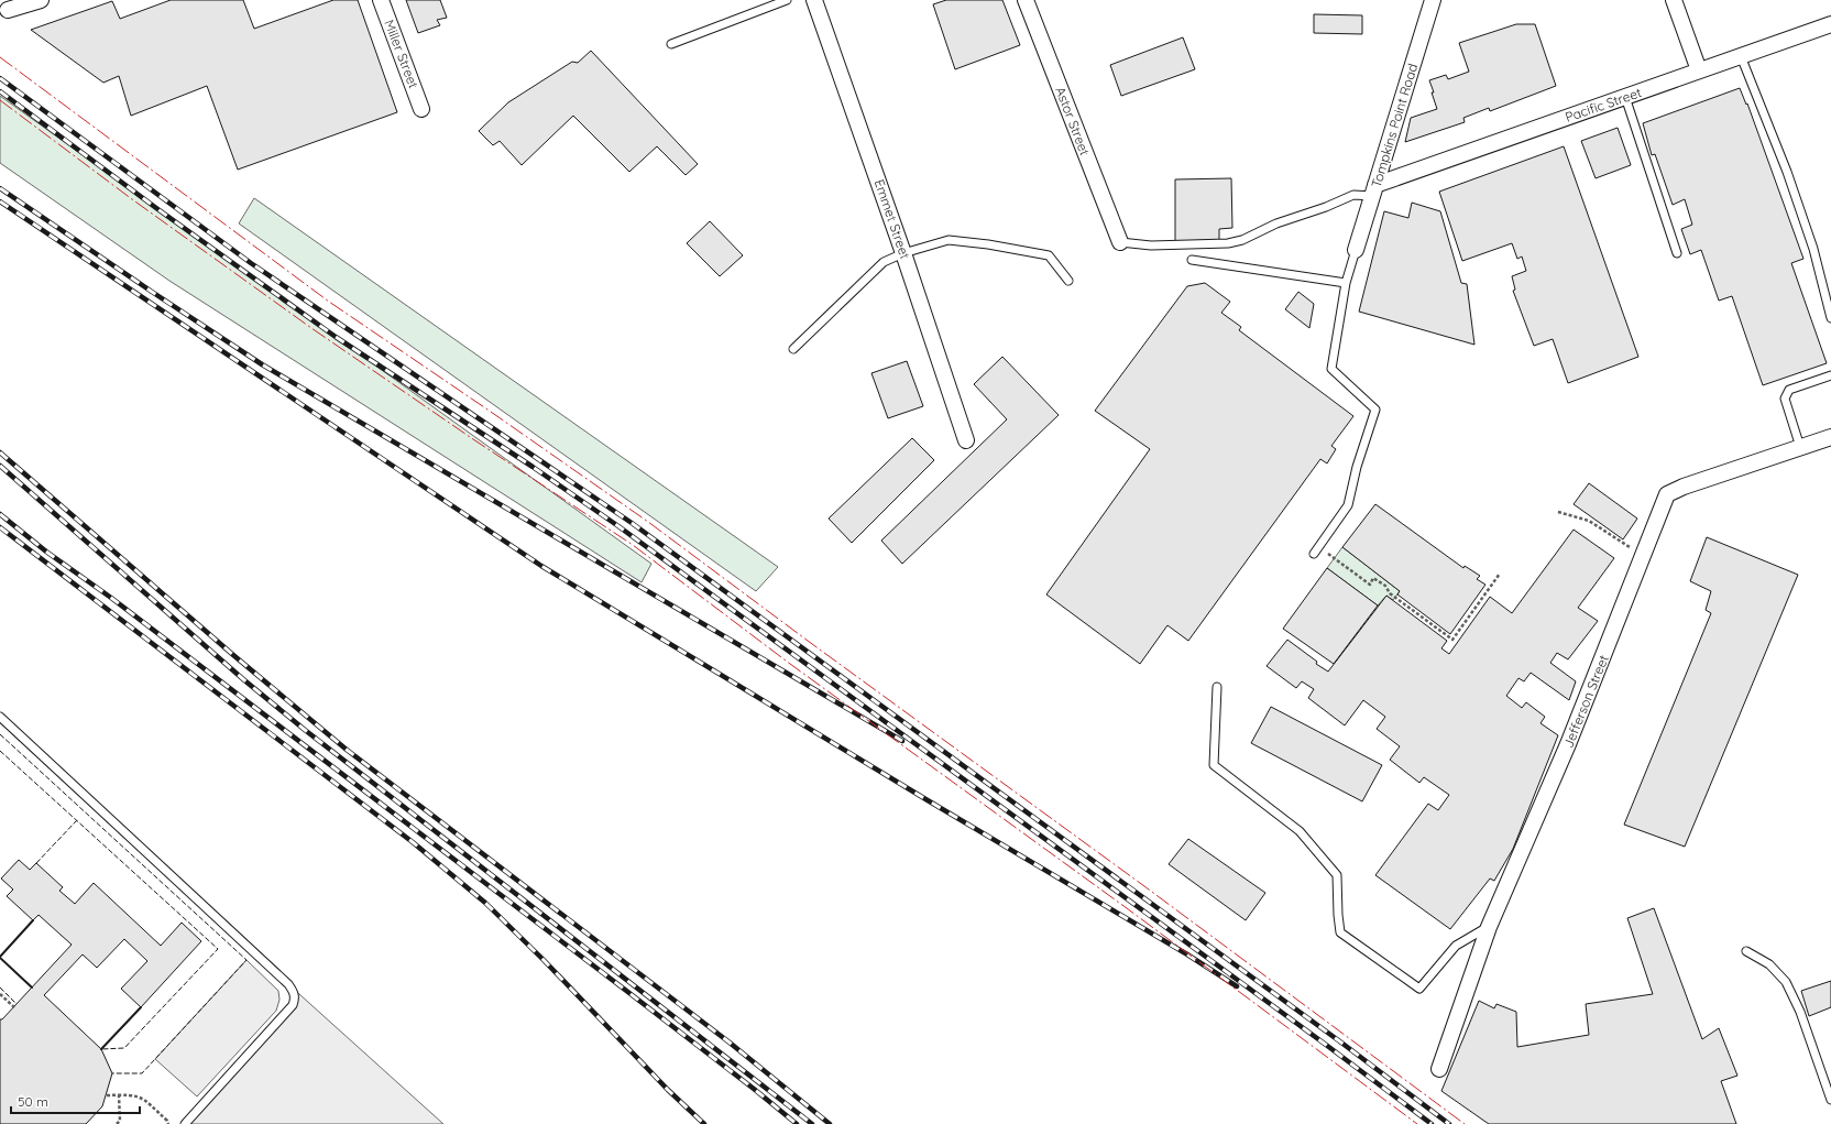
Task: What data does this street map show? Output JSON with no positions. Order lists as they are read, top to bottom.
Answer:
{
  "streets": {
    "street": [
      "Miller Street",
      "Pacific Street",
      "Astor Street",
      "Tompkins Point Road",
      "Emmet Street",
      "Jefferson Street"
    ]
  },
  "crossings": [
    ["Pacific Street", "Tompkins Point Road"]
  ],
  "scale_bar": "50 m"
}
